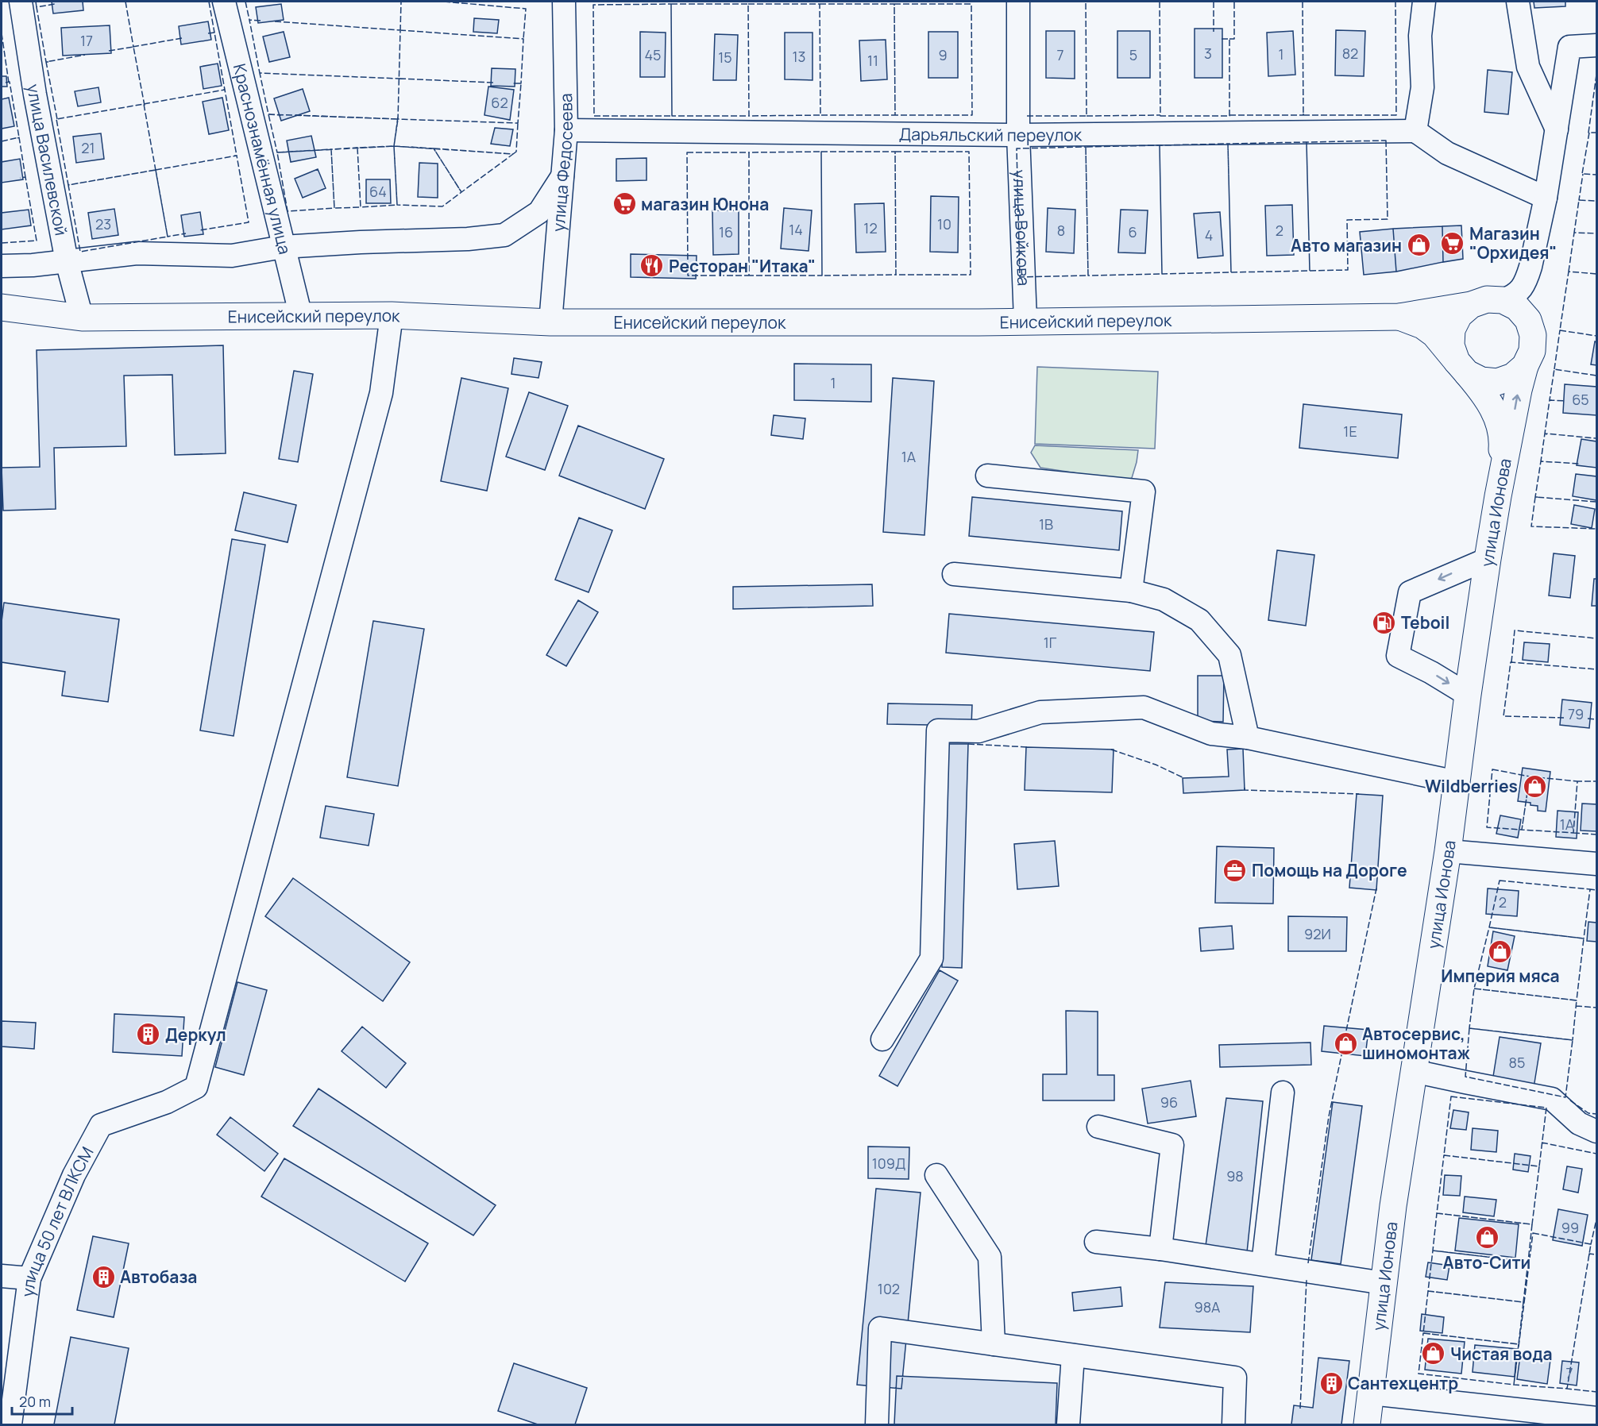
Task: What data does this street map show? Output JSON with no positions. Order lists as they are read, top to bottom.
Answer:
{
  "streets": {
    "main road": ["Енисейский переулок", "улица Ионова"],
    "street": [
      "Дарьяльский переулок",
      "Краснознамённая улица",
      "улица Василевской",
      "улица Федосеева",
      "улица Войкова",
      "улица 50 лет ВЛКСМ"
    ]
  },
  "crossings": [
    ["Дарьяльский переулок", "улица Федосеева"],
    ["Дарьяльский переулок", "улица Войкова"],
    ["Краснознамённая улица", "Енисейский переулок"],
    ["улица Василевской", "Енисейский переулок"],
    ["улица Федосеева", "Енисейский переулок"],
    ["улица Войкова", "Енисейский переулок"],
    ["Енисейский переулок", "улица 50 лет ВЛКСМ"]
  ],
  "places": {
    "supermarket": ["магазин Юнона", "Магазин \"Орхидея\""],
    "shop": [
      "Авто магазин",
      "Wildberries",
      "Империя мяса",
      "Автосервис, шиномонтаж",
      "Авто-Сити",
      "Чистая вода"
    ],
    "restaurant": ["Ресторан \"Итака\""],
    "fuel station": ["Teboil"],
    "office": ["Помощь на Дороге"],
    "building": ["Деркул", "Автобаза", "Сантехцентр"]
  },
  "house_numbers": [
    "17",
    "3",
    "82",
    "1",
    "45",
    "9",
    "7",
    "5",
    "13",
    "15",
    "11",
    "62",
    "21",
    "64",
    "23",
    "10",
    "12",
    "14",
    "8",
    "2",
    "16",
    "6",
    "4",
    "1",
    "65",
    "1Е",
    "1А",
    "1В",
    "1Г",
    "79",
    "1А",
    "2",
    "92И",
    "85",
    "96",
    "109Д",
    "98",
    "99",
    "102",
    "98А",
    "7"
  ],
  "scale_bar": "20 m"
}
